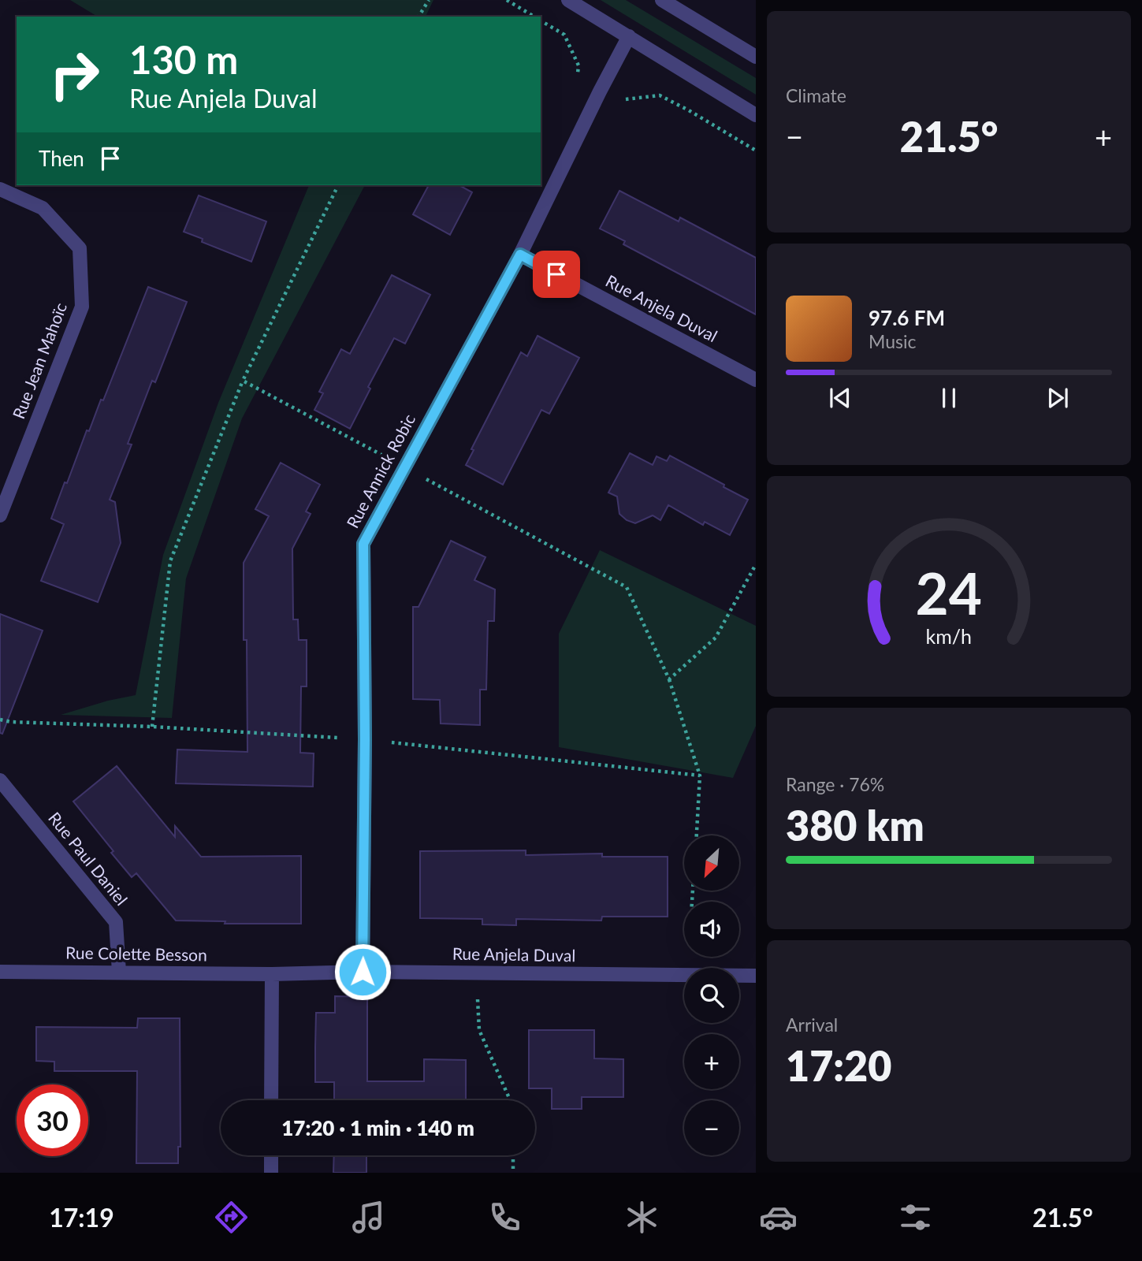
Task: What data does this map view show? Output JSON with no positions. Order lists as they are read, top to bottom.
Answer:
{
  "streets": {
    "street": [
      "Rue Anjela Duval",
      "Rue Jean Mahoïc",
      "Rue Annick Robic",
      "Rue Paul Daniel",
      "Rue Colette Besson"
    ]
  },
  "crossings": [
    ["Rue Anjela Duval", "Rue Annick Robic"],
    ["Rue Anjela Duval", "Rue Colette Besson"],
    ["Rue Paul Daniel", "Rue Colette Besson"]
  ],
  "north": "bottom left",
  "page": {
    "tile": [
      "Climate",
      ["Range · 76%", "380 km"],
      ["Arrival", "17:20"]
    ],
    "turn": ["130 m", "Rue Anjela Duval"],
    "heat": ["−", "21.5°", "+"],
    "then": "Then",
    "song": ["97.6 FM", "Music"],
    "map_buttons": ["+", "−"],
    "limit": "30",
    "trip": "17:20 · 1 min · 140 m",
    "tabs": ["17:19", "21.5°"],
    "gauge": ["24", "km/h"]
  }
}
